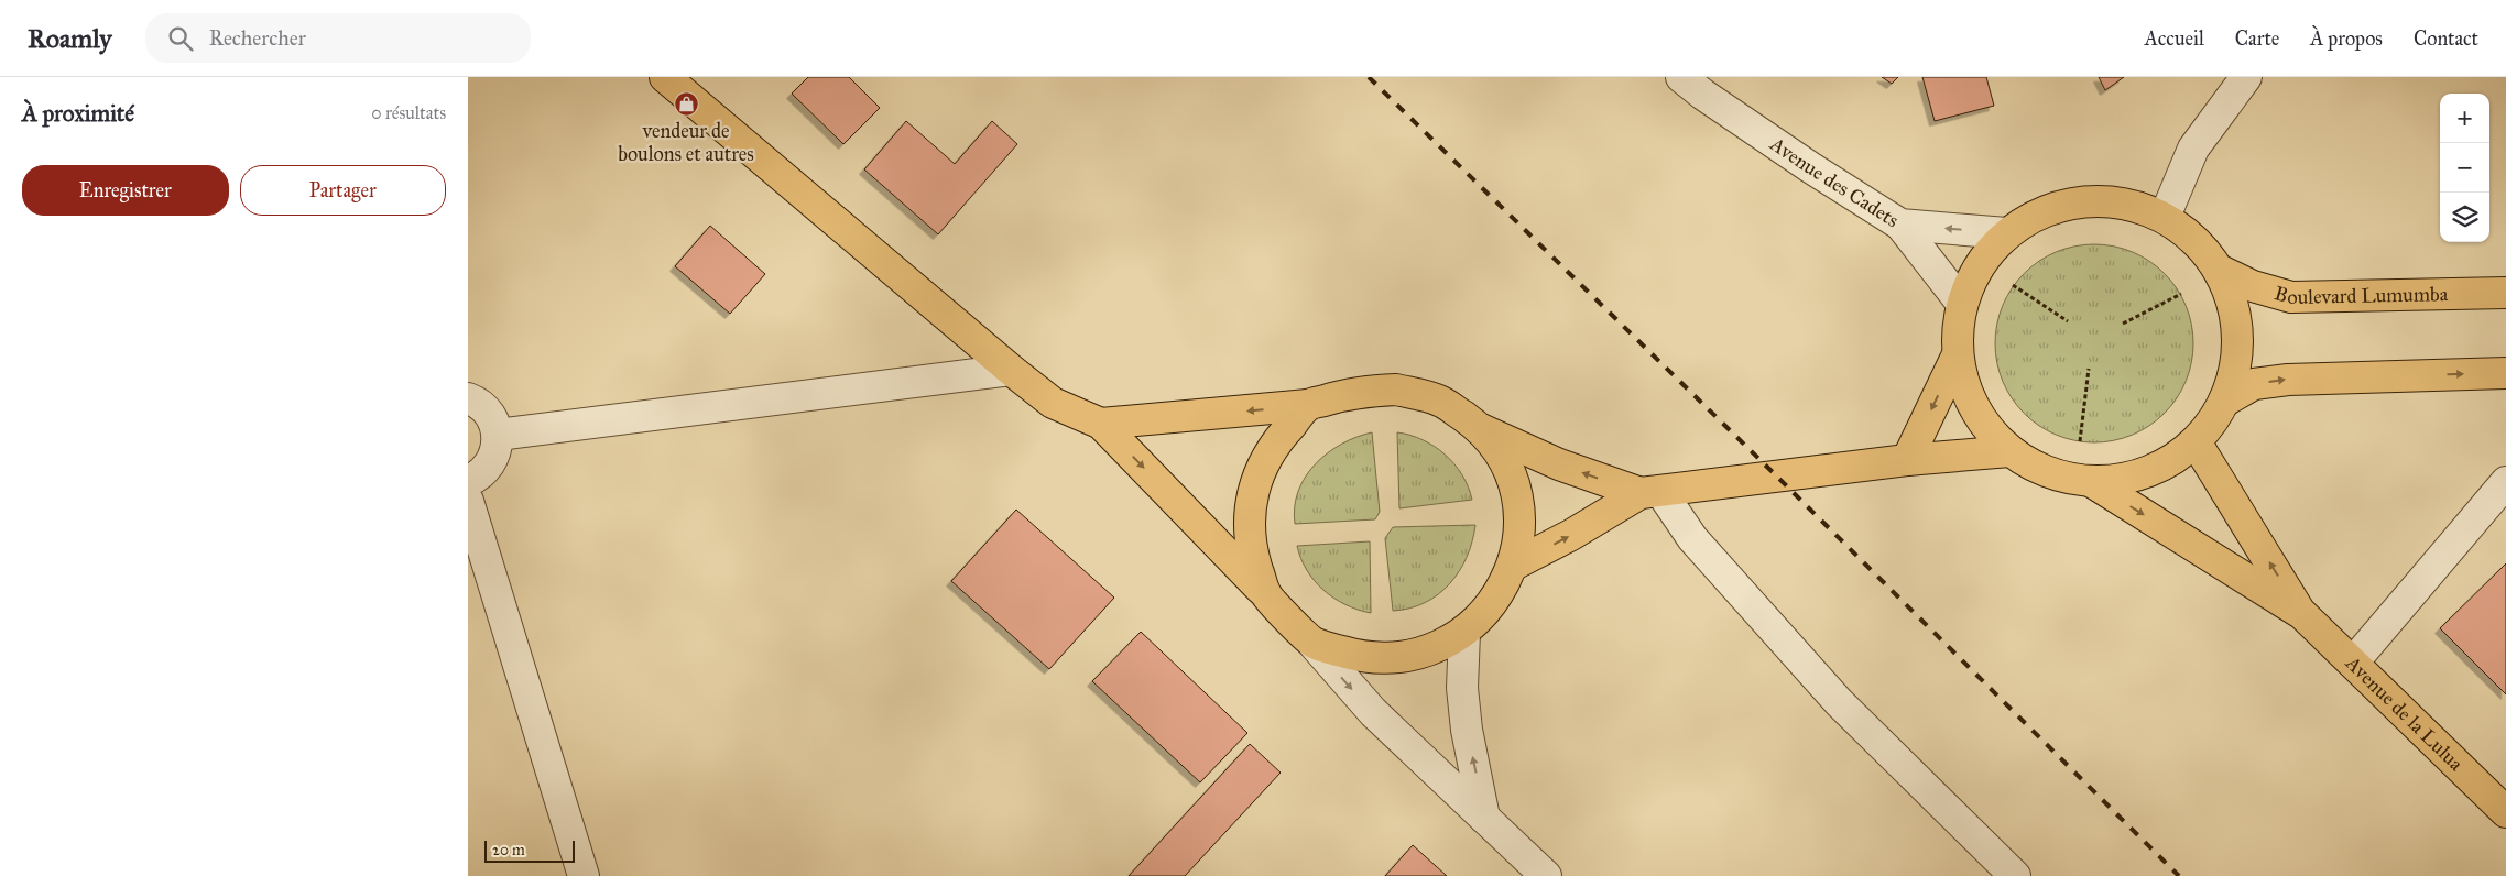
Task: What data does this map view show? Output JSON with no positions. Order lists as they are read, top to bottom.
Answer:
{
  "streets": {
    "main road": ["Boulevard Lumumba", "Avenue de la Lulua"],
    "street": ["Avenue des Cadets"]
  },
  "places": {
    "shop": ["vendeur de boulons et autres"]
  },
  "scale_bar": "20 m",
  "page": {
    "header": "Roamly",
    "search": "Rechercher",
    "nav": [
      "Accueil",
      "Carte",
      "À propos",
      "Contact"
    ],
    "heading": ["À proximité", "0 résultats"],
    "map_buttons": ["+", "−"],
    "buttons": ["Enregistrer", "Partager"],
    "scale": "20 m"
  }
}
